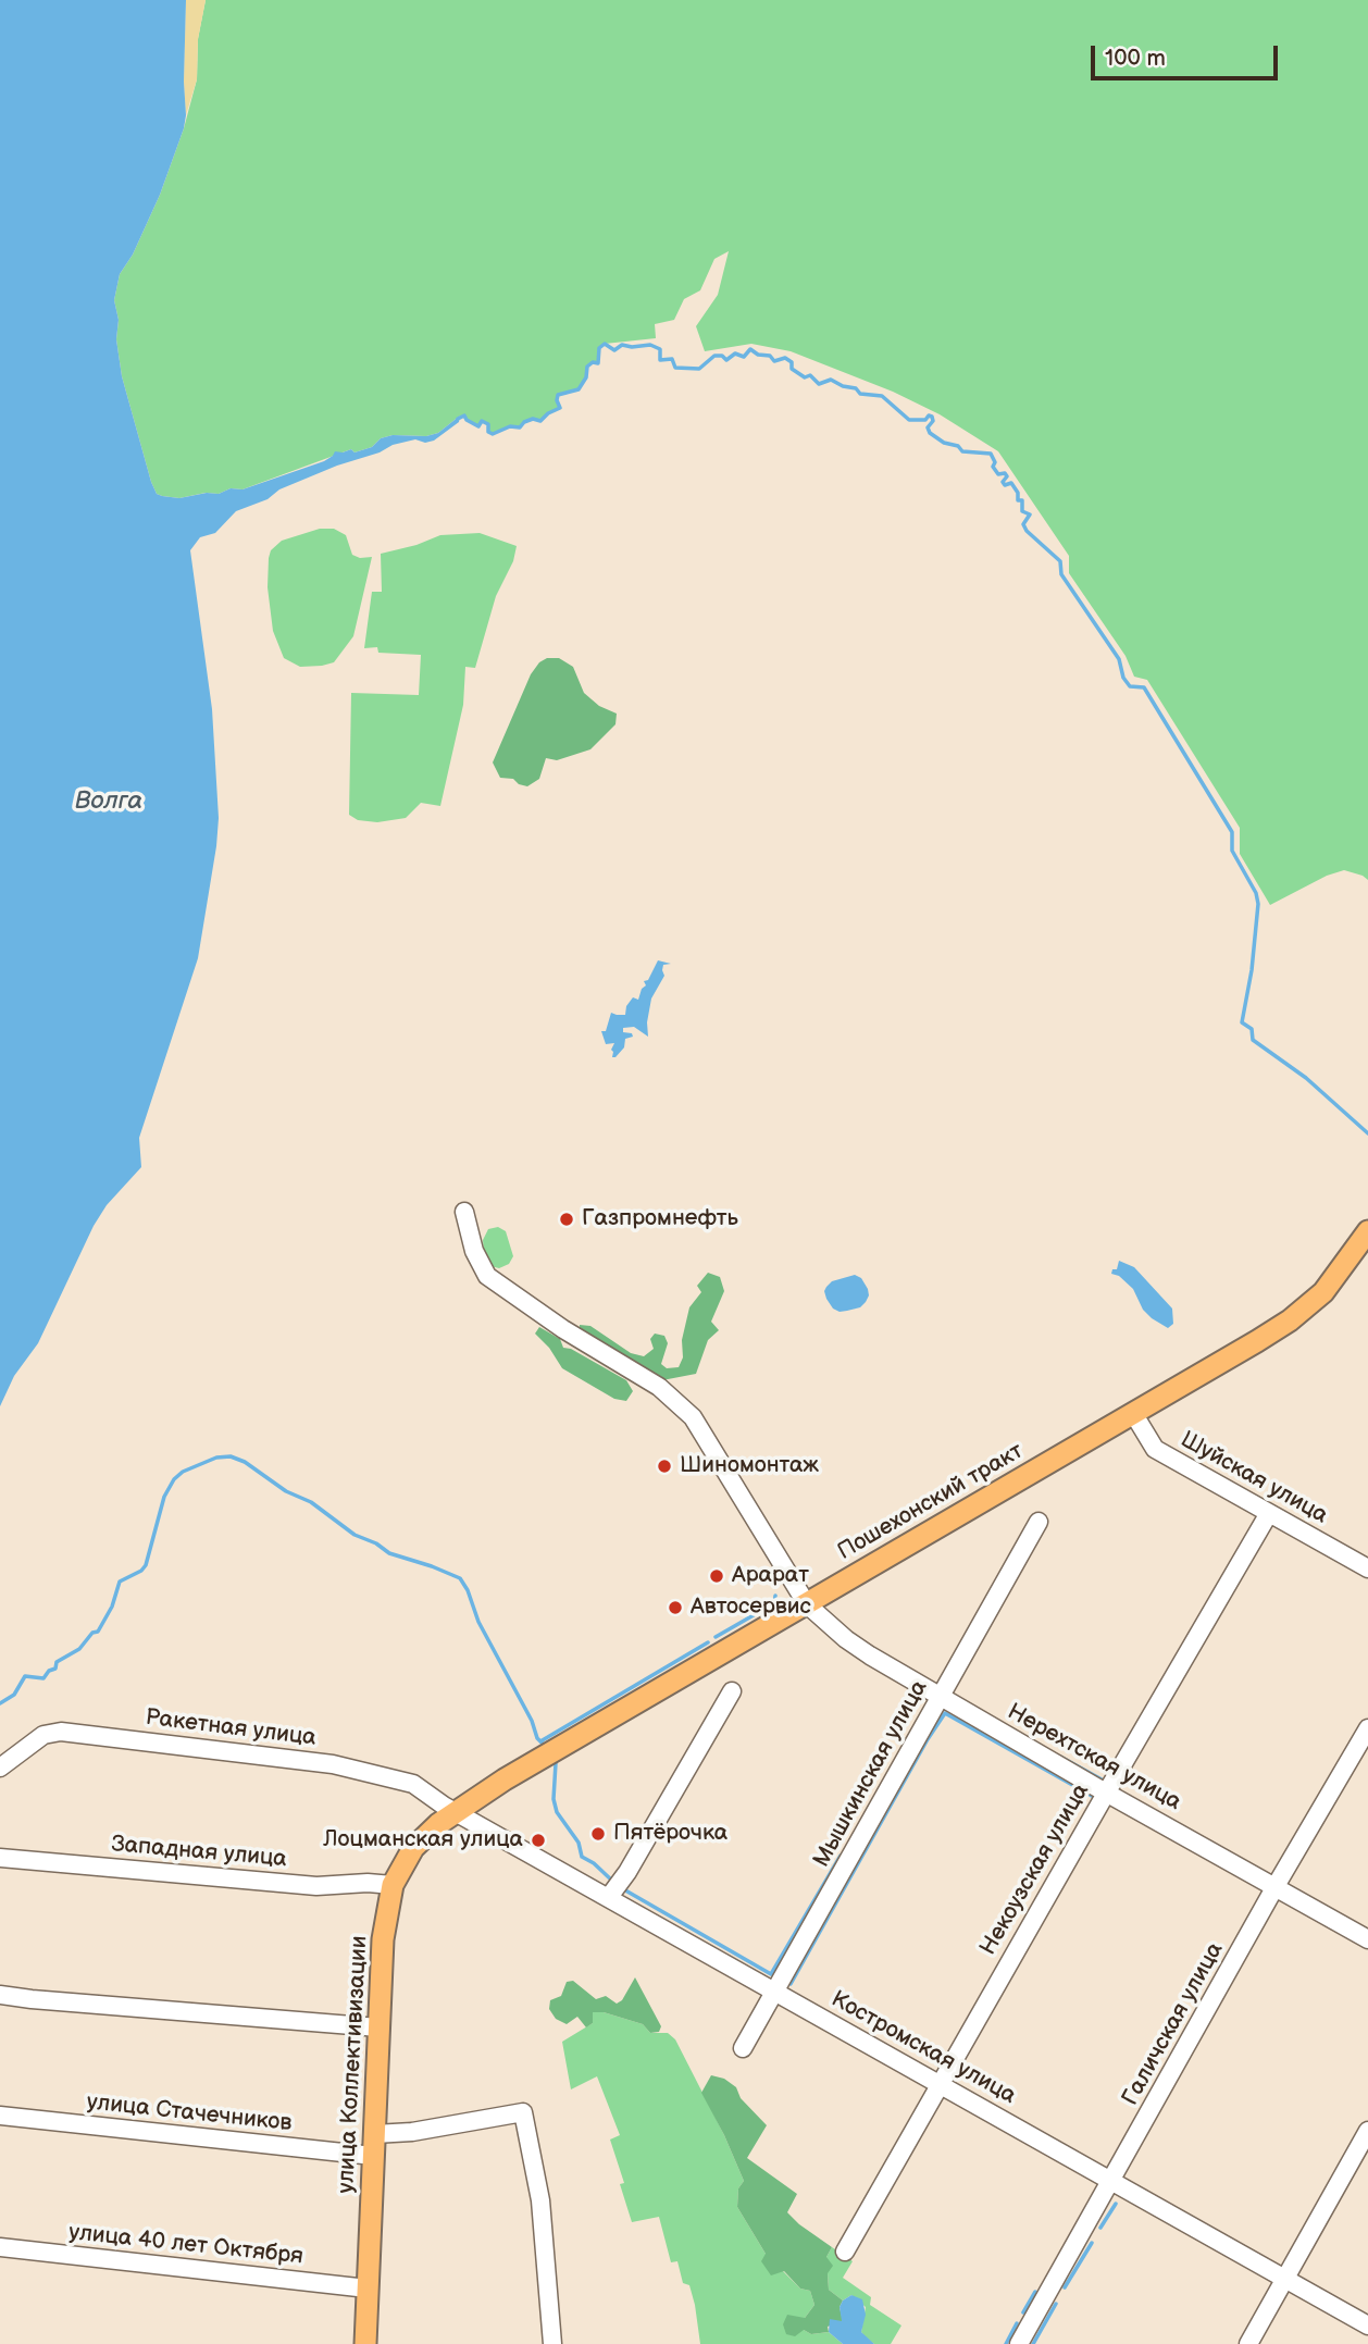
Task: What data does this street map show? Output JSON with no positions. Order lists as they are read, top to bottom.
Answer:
{
  "streets": {
    "main road": ["Пошехонский тракт", "улица Коллективизации"],
    "street": [
      "Шуйская улица",
      "Ракетная улица",
      "Нерехтская улица",
      "Мышкинская улица",
      "Западная улица",
      "Некоузская улица",
      "Галичская улица",
      "Костромская улица",
      "улица Стачечников",
      "улица 40 лет Октября"
    ]
  },
  "crossings": [
    ["Шуйская улица", "Пошехонский тракт"],
    ["Шуйская улица", "Некоузская улица"],
    ["Пошехонский тракт", "Ракетная улица"],
    ["Пошехонский тракт", "Нерехтская улица"],
    ["Пошехонский тракт", "Костромская улица"],
    ["Пошехонский тракт", "улица Коллективизации"],
    ["Ракетная улица", "Костромская улица"],
    ["Ракетная улица", "улица Коллективизации"],
    ["Нерехтская улица", "Мышкинская улица"],
    ["Нерехтская улица", "Некоузская улица"],
    ["Нерехтская улица", "Галичская улица"],
    ["Мышкинская улица", "Костромская улица"],
    ["Западная улица", "улица Коллективизации"],
    ["Некоузская улица", "Костромская улица"],
    ["Галичская улица", "Костромская улица"],
    ["Костромская улица", "улица Коллективизации"],
    ["улица Коллективизации", "улица Стачечников"],
    ["улица Коллективизации", "улица 40 лет Октября"]
  ],
  "water": ["Волга"],
  "places": [
    "Газпромнефть",
    "Шиномонтаж",
    "Арарат",
    "Автосервис",
    "Пятёрочка",
    "Лоцманская улица"
  ],
  "scale_bar": "100 m"
}
